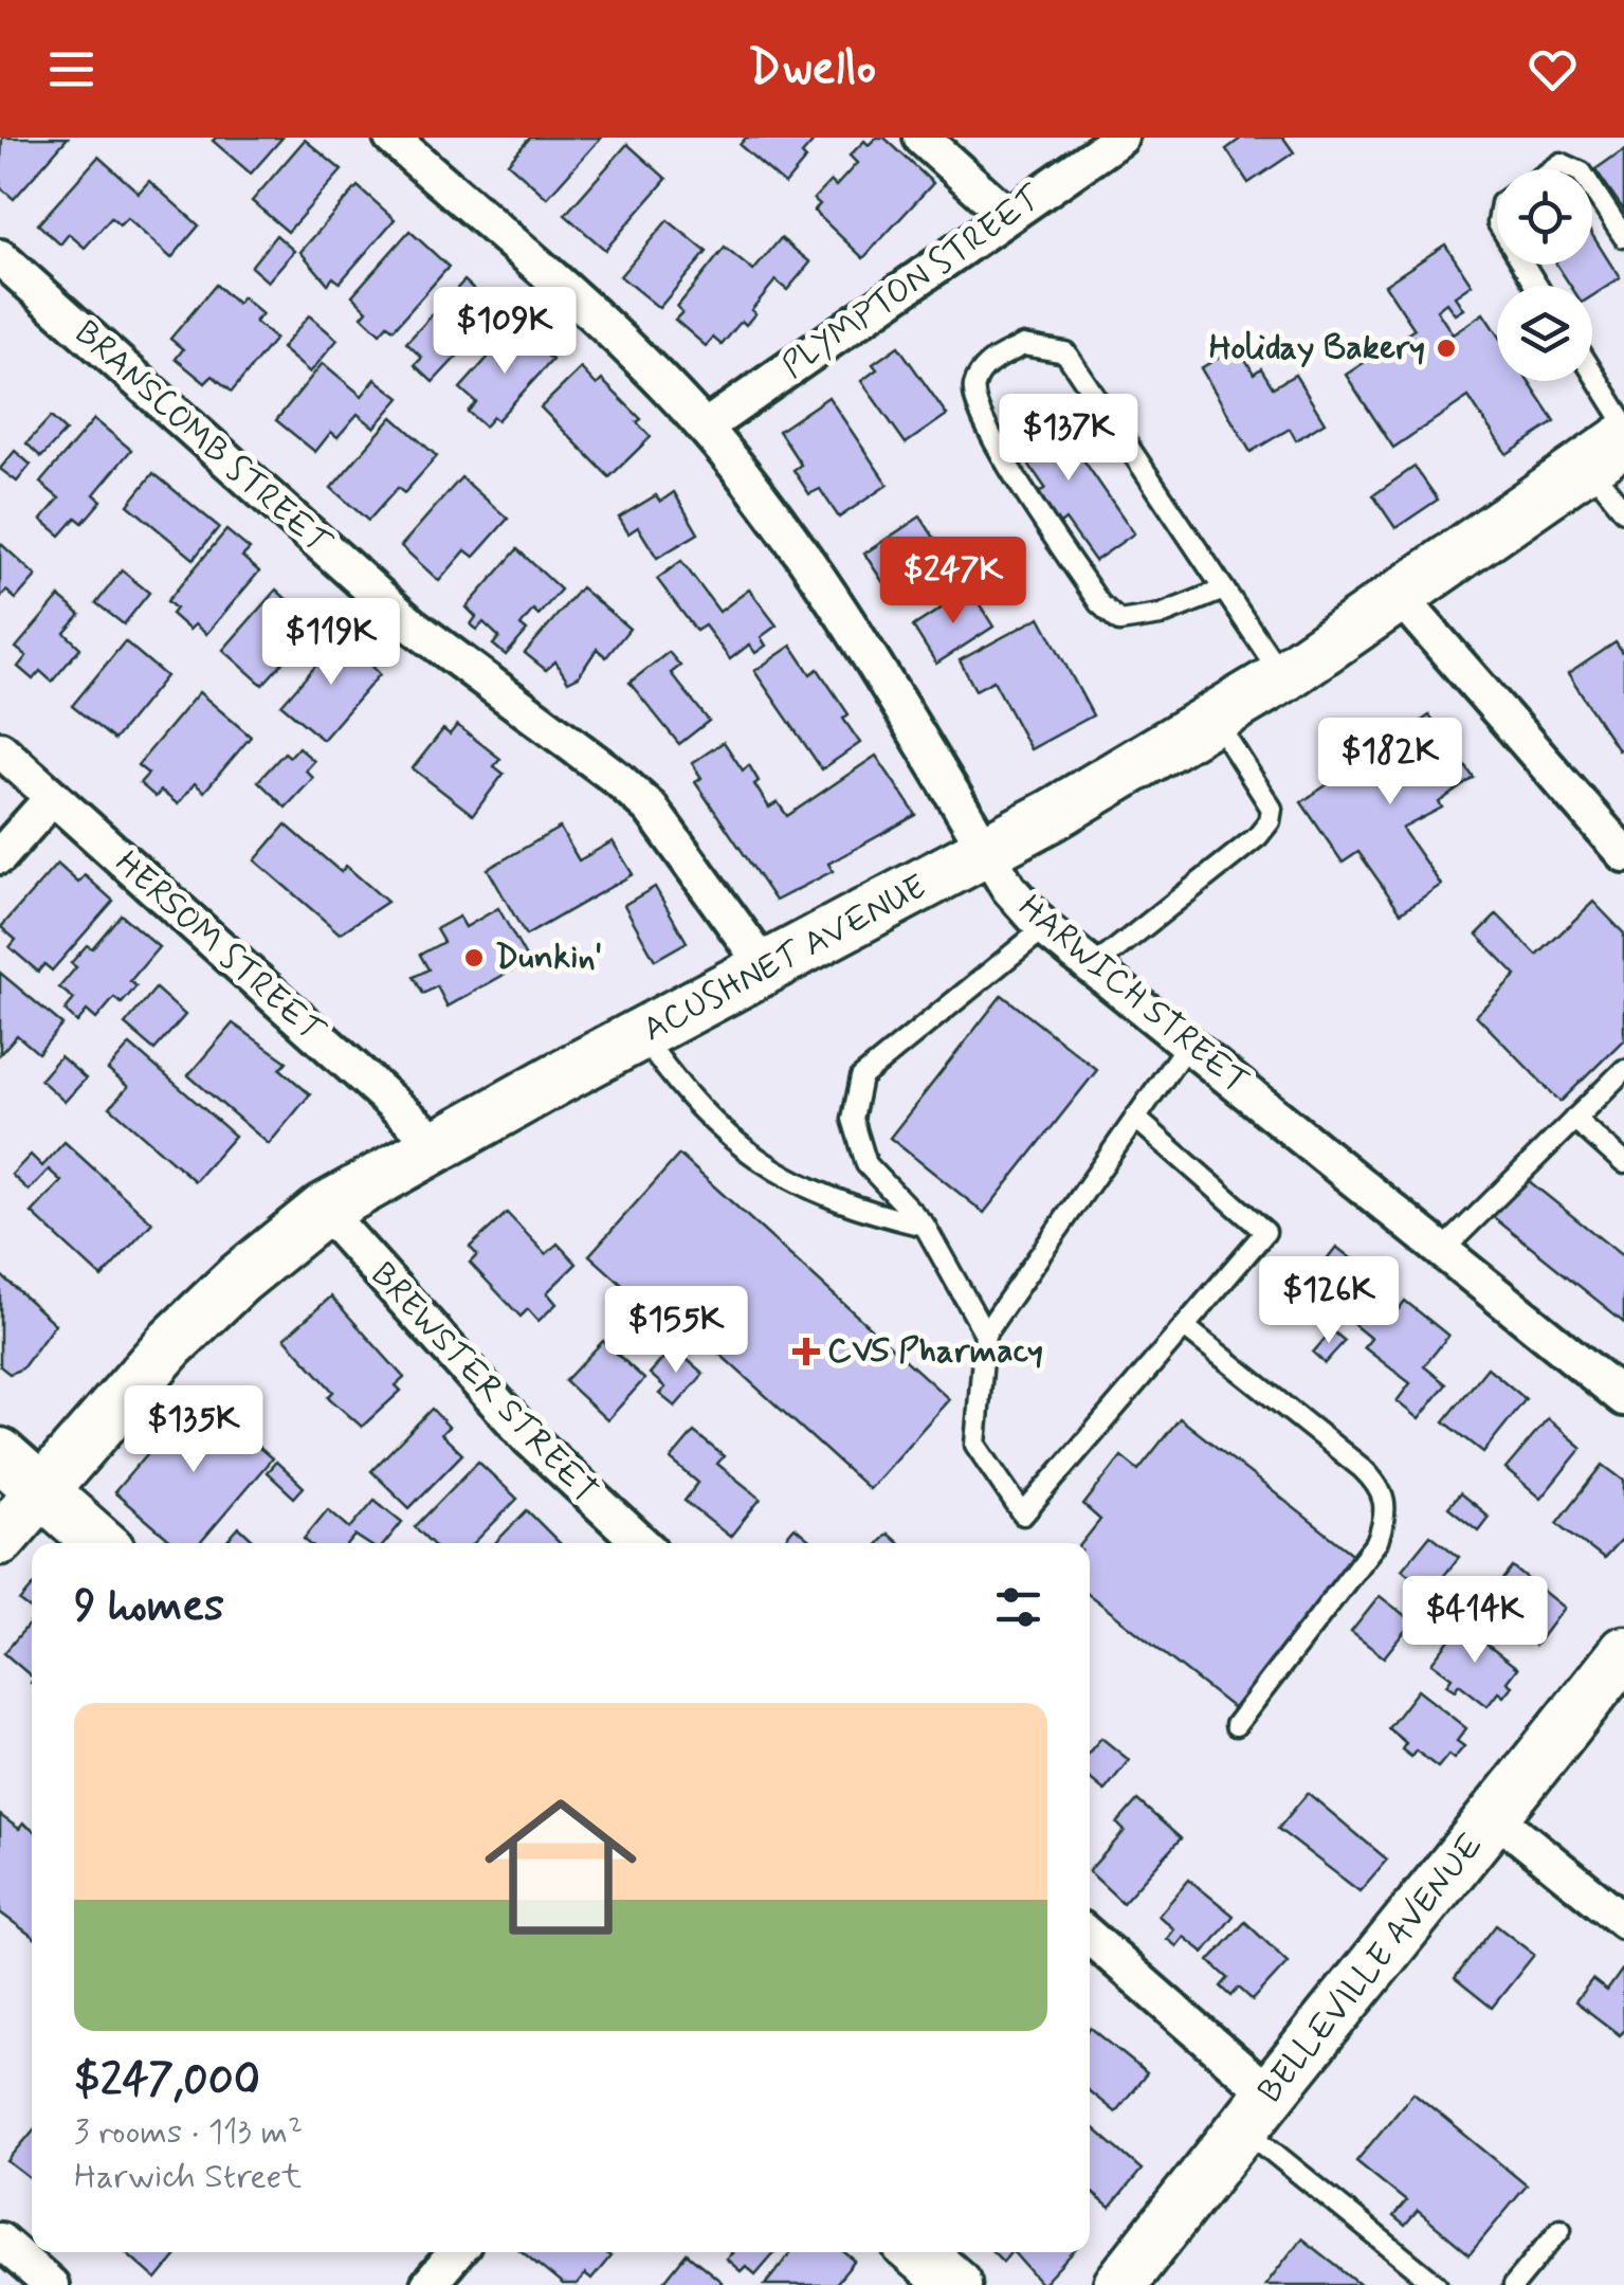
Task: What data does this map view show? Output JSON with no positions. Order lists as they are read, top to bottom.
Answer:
{
  "streets": {
    "main road": ["ACUSHNET AVENUE", "BELLEVILLE AVENUE"],
    "street": [
      "PLYMPTON STREET",
      "BRANSCOMB STREET",
      "HERSOM STREET",
      "HARWICH STREET",
      "BREWSTER STREET"
    ]
  },
  "crossings": [
    ["PLYMPTON STREET", "HARWICH STREET"],
    ["BRANSCOMB STREET", "ACUSHNET AVENUE"],
    ["HERSOM STREET", "ACUSHNET AVENUE"],
    ["ACUSHNET AVENUE", "HARWICH STREET"],
    ["ACUSHNET AVENUE", "BREWSTER STREET"]
  ],
  "places": {
    "other": ["Holiday Bakery", "Dunkin'"],
    "health": ["CVS Pharmacy"]
  },
  "page": {
    "header": "Dwello",
    "price": [
      "$109K",
      "$137K",
      "$247K",
      "$119K",
      "$182K",
      "$126K",
      "$155K",
      "$135K",
      "$414K"
    ],
    "heading": "9 homes",
    "list": [
      {
        "name": "$247,000",
        "note": "3 rooms · 113 m² · Harwich Street"
      }
    ]
  }
}
